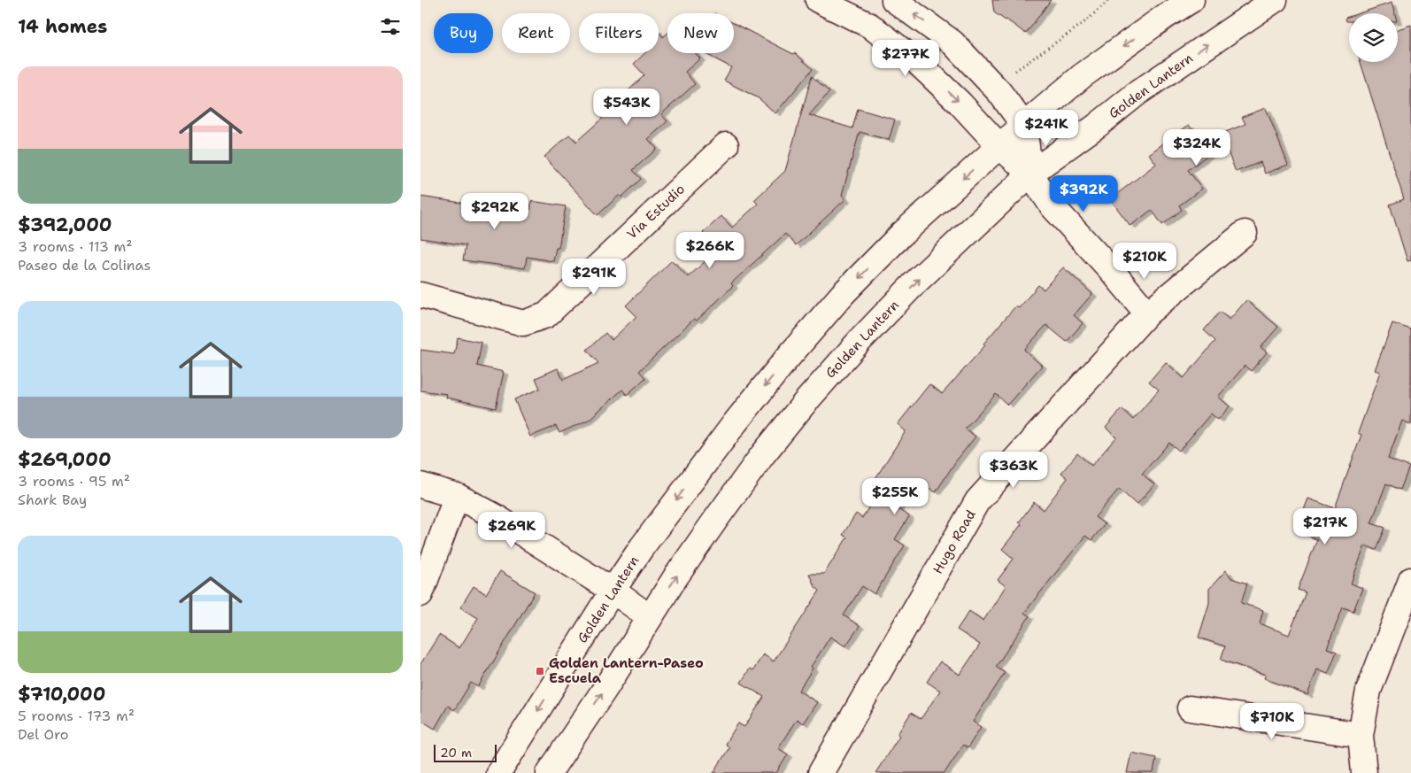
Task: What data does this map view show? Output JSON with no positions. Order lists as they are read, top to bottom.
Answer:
{
  "streets": {
    "main road": ["Golden Lantern", "Via Estudio", "Hugo Road"]
  },
  "places": {
    "transit": ["Golden Lantern-Paseo Escuela"]
  },
  "scale_bar": "20 m",
  "page": {
    "heading": "14 homes",
    "chip": [
      "Buy",
      "Rent",
      "Filters",
      "New"
    ],
    "price": [
      "$277K",
      "$543K",
      "$241K",
      "$324K",
      "$392K",
      "$292K",
      "$266K",
      "$210K",
      "$291K",
      "$363K",
      "$255K",
      "$217K",
      "$269K",
      "$710K"
    ],
    "list": [
      {
        "name": "$392,000",
        "note": "3 rooms · 113 m² · Paseo de la Colinas"
      },
      {
        "name": "$269,000",
        "note": "3 rooms · 95 m² · Shark Bay"
      },
      {
        "name": "$710,000",
        "note": "5 rooms · 173 m² · Del Oro"
      }
    ],
    "scale": "20 m"
  }
}
